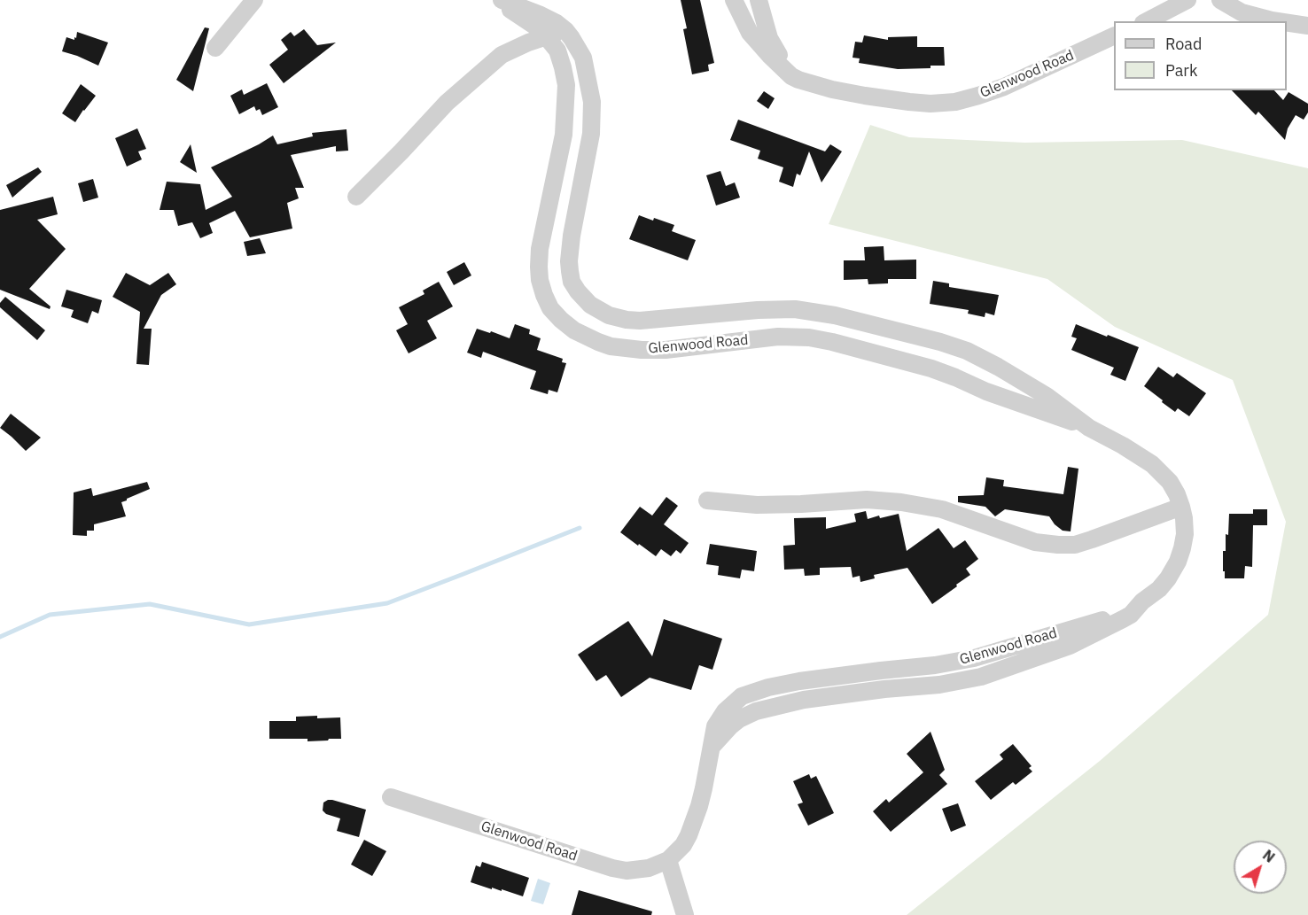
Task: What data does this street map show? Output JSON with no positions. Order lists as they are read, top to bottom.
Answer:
{
  "streets": {
    "street": ["Glenwood Road"]
  },
  "legend": ["Road", "Park"],
  "north": "top right"
}
